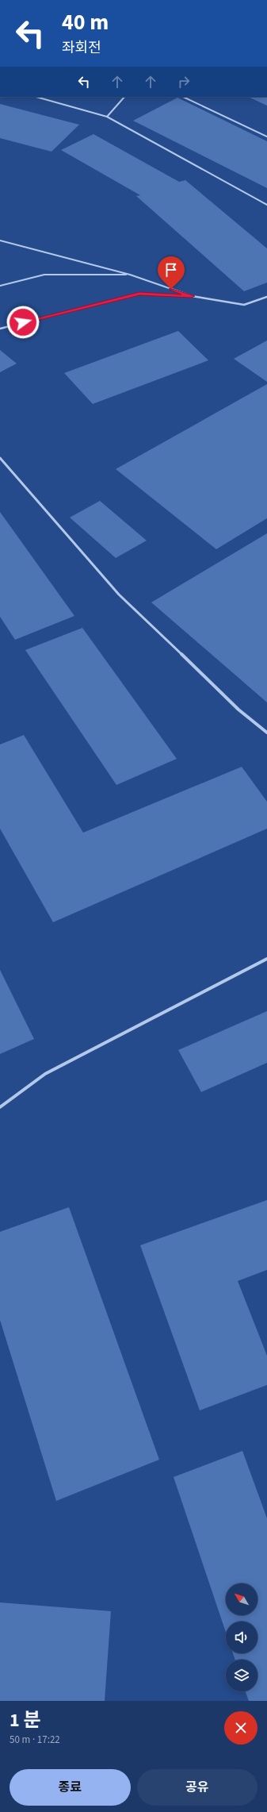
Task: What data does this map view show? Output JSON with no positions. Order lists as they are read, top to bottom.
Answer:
{
  "north": "top left",
  "page": {
    "turn": ["40 m", "좌회전"],
    "heading": ["1 분", "50 m · 17:22"],
    "buttons": ["종료", "공유"]
  }
}
